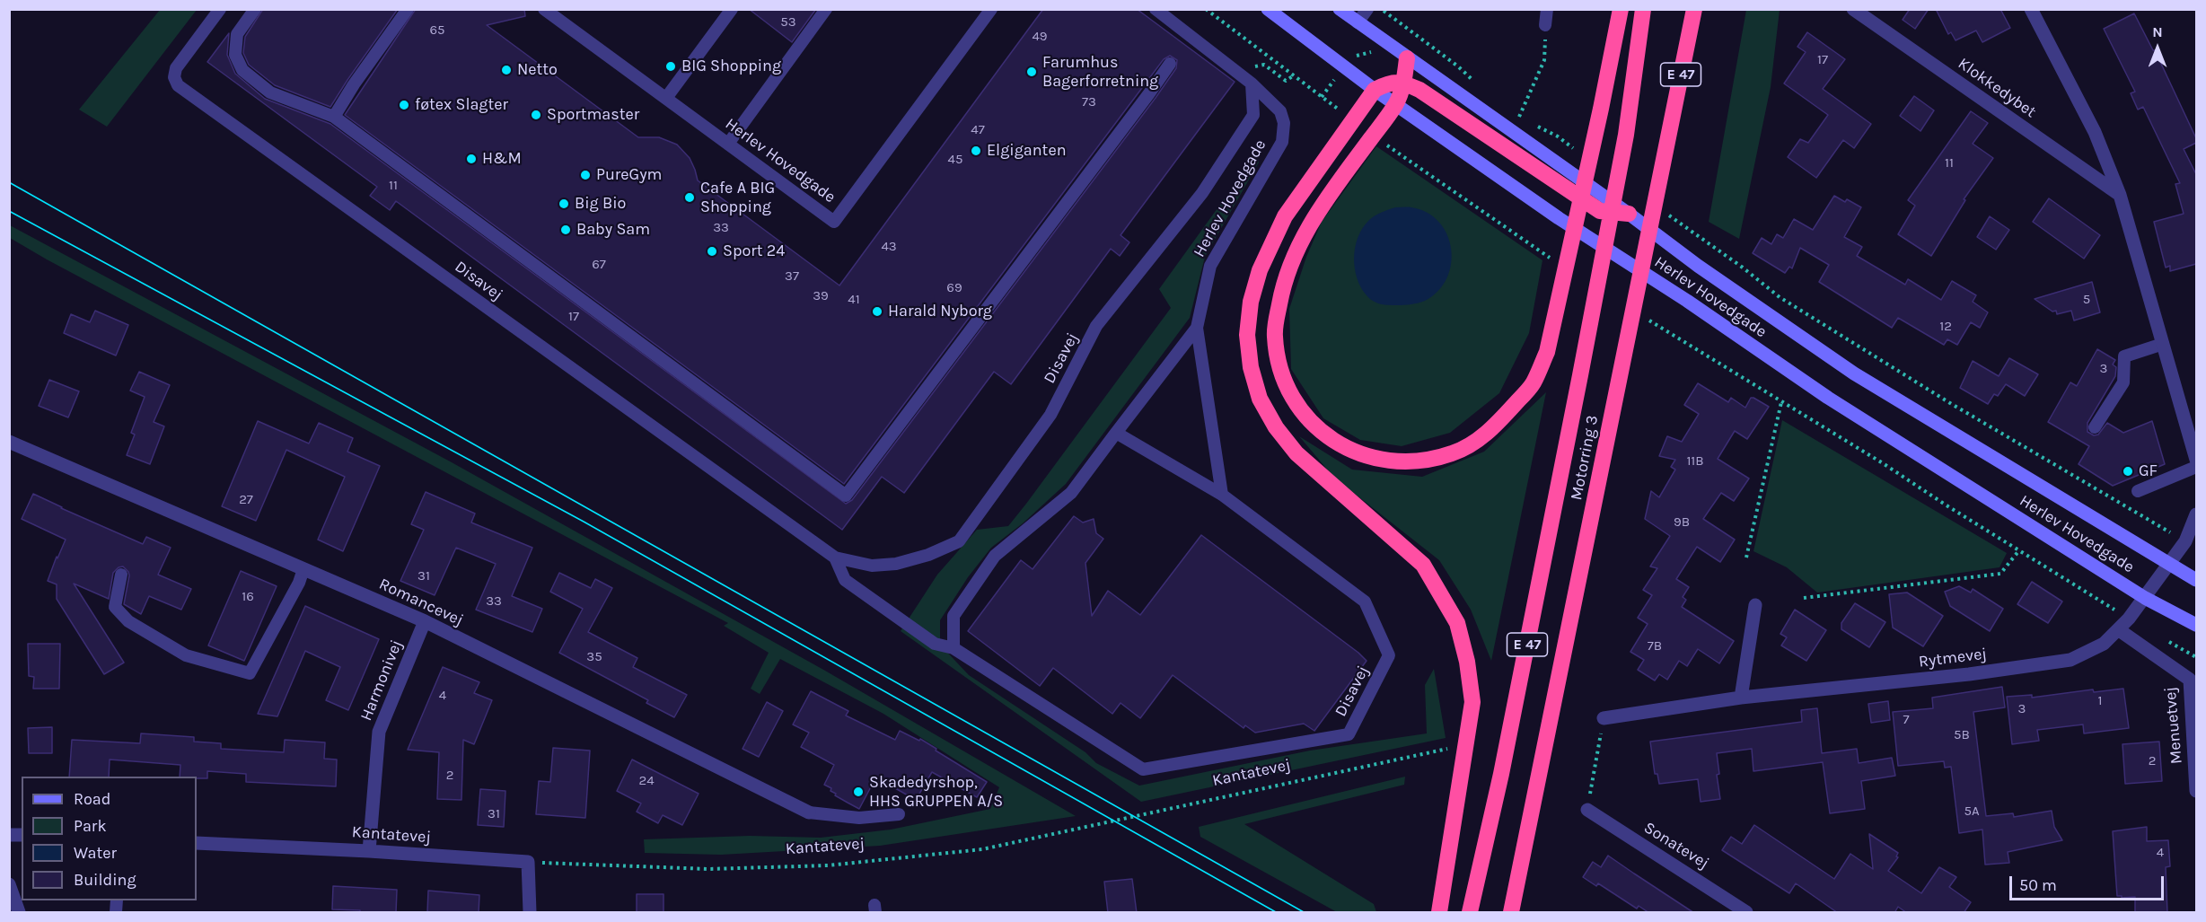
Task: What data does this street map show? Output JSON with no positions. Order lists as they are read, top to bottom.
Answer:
{
  "streets": {
    "highway": ["E 47", "Motorring 3"],
    "main road": ["Herlev Hovedgade"],
    "street": [
      "Klokkedybet",
      "Romancevej",
      "Rytmevej",
      "Harmonivej",
      "Menuetvej",
      "Kantatevej",
      "Sonatevej"
    ],
    "lane": ["Disavej"]
  },
  "crossings": [
    ["Herlev Hovedgade", "Disavej"],
    ["Herlev Hovedgade", "Rytmevej"],
    ["Romancevej", "Harmonivej"],
    ["Rytmevej", "Menuetvej"],
    ["Harmonivej", "Kantatevej"]
  ],
  "places": [
    "BIG Shopping",
    "Netto",
    "Farumhus Bagerforretning",
    "føtex Slagter",
    "Sportmaster",
    "Elgiganten",
    "H&M",
    "PureGym",
    "Cafe A BIG Shopping",
    "Big Bio",
    "Baby Sam",
    "Sport 24",
    "Harald Nyborg",
    "GF",
    "Skadedyrshop, HHS GRUPPEN A/S"
  ],
  "house_numbers": [
    "53",
    "65",
    "49",
    "17",
    "73",
    "47",
    "45",
    "11",
    "11",
    "33",
    "43",
    "67",
    "37",
    "69",
    "39",
    "41",
    "5",
    "17",
    "12",
    "3",
    "11B",
    "27",
    "9B",
    "31",
    "16",
    "33",
    "7B",
    "35",
    "4",
    "1",
    "3",
    "7",
    "5B",
    "2",
    "2",
    "24",
    "5A",
    "31",
    "4"
  ],
  "legend": [
    "Road",
    "Park",
    "Water",
    "Building"
  ],
  "scale_bar": "50 m",
  "north": "top"
}
